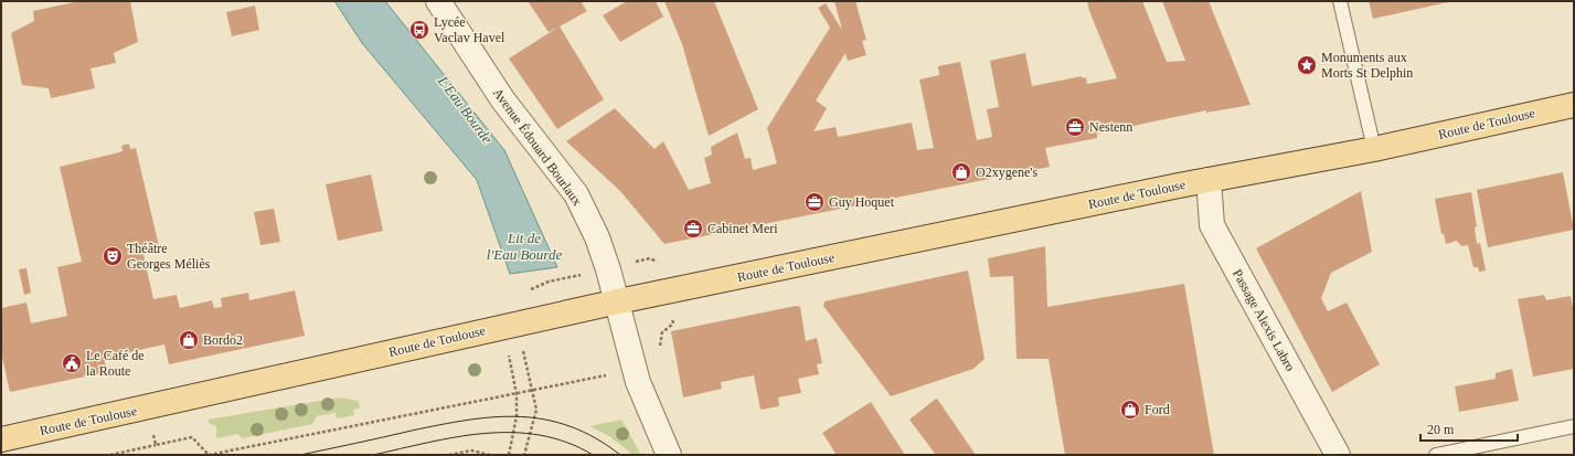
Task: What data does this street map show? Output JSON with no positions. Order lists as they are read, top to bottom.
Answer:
{
  "streets": {
    "main road": ["Route de Toulouse"],
    "street": ["Avenue Édouard Bourlaux", "Passage Alexis Labro"]
  },
  "crossings": [
    ["Route de Toulouse", "Avenue Édouard Bourlaux"],
    ["Route de Toulouse", "Passage Alexis Labro"]
  ],
  "water": ["L'Eau Bourde", "Lit de l'Eau Bourde"],
  "places": {
    "bus stop": ["Lycée Vaclav Havel"],
    "place": ["Monuments aux Morts St Delphin"],
    "office": ["Nestenn", "Guy Hoquet", "Cabinet Meri"],
    "shop": ["O2xygene's", "Bordo2", "Ford"],
    "theatre": ["Théâtre Georges Méliès"],
    "public building": ["Le Café de la Route"]
  },
  "scale_bar": "20 m"
}
